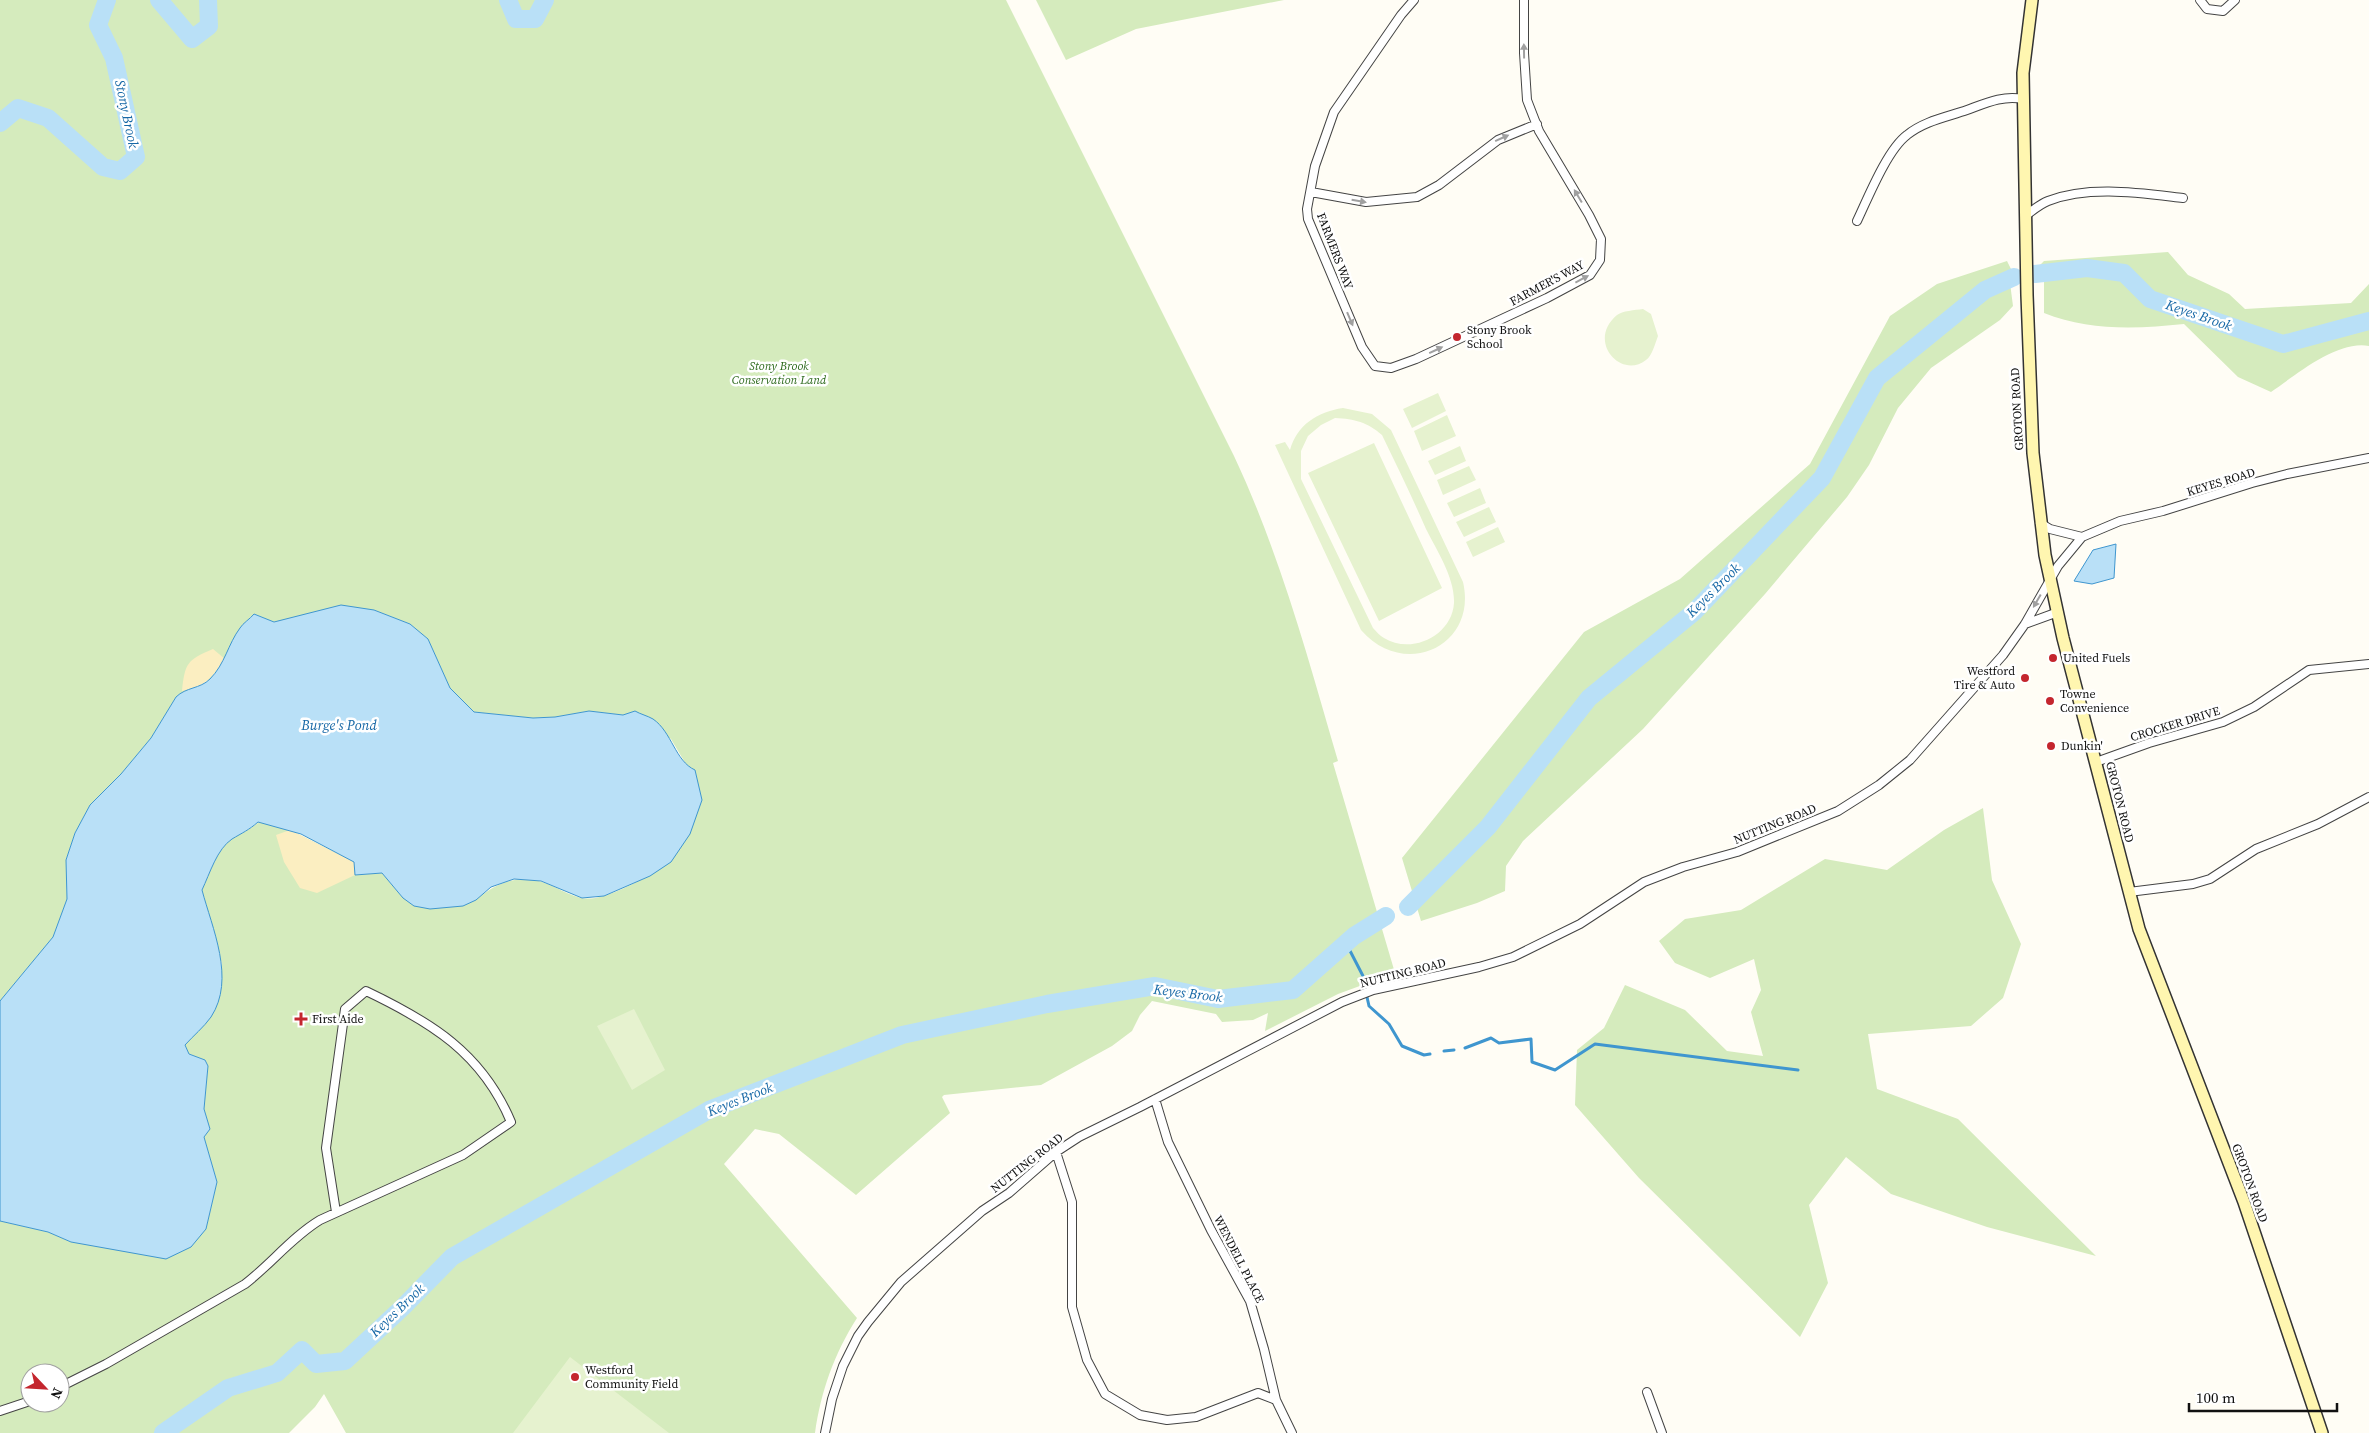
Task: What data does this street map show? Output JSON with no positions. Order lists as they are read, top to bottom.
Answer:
{
  "streets": {
    "main road": ["GROTON ROAD"],
    "street": [
      "FARMERS WAY",
      "FARMER'S WAY",
      "KEYES ROAD",
      "CROCKER DRIVE",
      "NUTTING ROAD",
      "WENDELL PLACE"
    ]
  },
  "crossings": [
    ["FARMERS WAY", "FARMER'S WAY"],
    ["GROTON ROAD", "KEYES ROAD"],
    ["GROTON ROAD", "CROCKER DRIVE"],
    ["GROTON ROAD", "NUTTING ROAD"],
    ["KEYES ROAD", "NUTTING ROAD"],
    ["NUTTING ROAD", "WENDELL PLACE"]
  ],
  "one_way": ["FARMERS WAY"],
  "water": ["Stony Brook", "Keyes Brook", "Burge's Pond"],
  "parks": ["Stony Brook Conservation Land"],
  "places": {
    "other": [
      "Stony Brook School",
      "United Fuels",
      "Westford Tire & Auto",
      "Towne Convenience",
      "Dunkin'",
      "Westford Community Field"
    ],
    "health": ["First Aide"]
  },
  "scale_bar": "100 m",
  "north": "bottom right"
}
